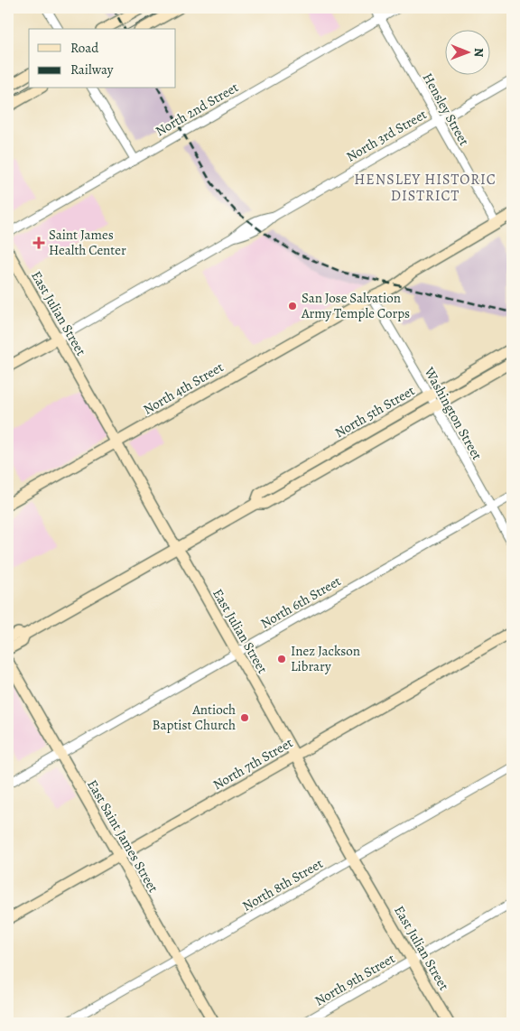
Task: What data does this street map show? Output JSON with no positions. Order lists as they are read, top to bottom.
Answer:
{
  "streets": {
    "street": [
      "North 2nd Street",
      "Hensley Street",
      "North 3rd Street",
      "East Julian Street",
      "North 4th Street",
      "North 5th Street",
      "Washington Street",
      "North 6th Street",
      "North 7th Street",
      "East Saint James Street",
      "North 8th Street",
      "North 9th Street"
    ]
  },
  "crossings": [
    ["North 2nd Street", "Hensley Street"],
    ["Hensley Street", "North 3rd Street"],
    ["Hensley Street", "North 4th Street"],
    ["North 3rd Street", "East Julian Street"],
    ["East Julian Street", "North 4th Street"],
    ["East Julian Street", "North 5th Street"],
    ["East Julian Street", "North 6th Street"],
    ["East Julian Street", "North 7th Street"],
    ["East Julian Street", "North 8th Street"],
    ["East Julian Street", "North 9th Street"],
    ["North 4th Street", "Washington Street"],
    ["North 5th Street", "Washington Street"],
    ["Washington Street", "North 6th Street"],
    ["North 6th Street", "East Saint James Street"],
    ["North 7th Street", "East Saint James Street"],
    ["East Saint James Street", "North 8th Street"]
  ],
  "districts": ["HENSLEY HISTORIC DISTRICT"],
  "places": {
    "health": ["Saint James Health Center"],
    "other": ["San Jose Salvation Army Temple Corps", "Inez Jackson Library", "Antioch Baptist Church"]
  },
  "legend": ["Road", "Railway"],
  "north": "right"
}
